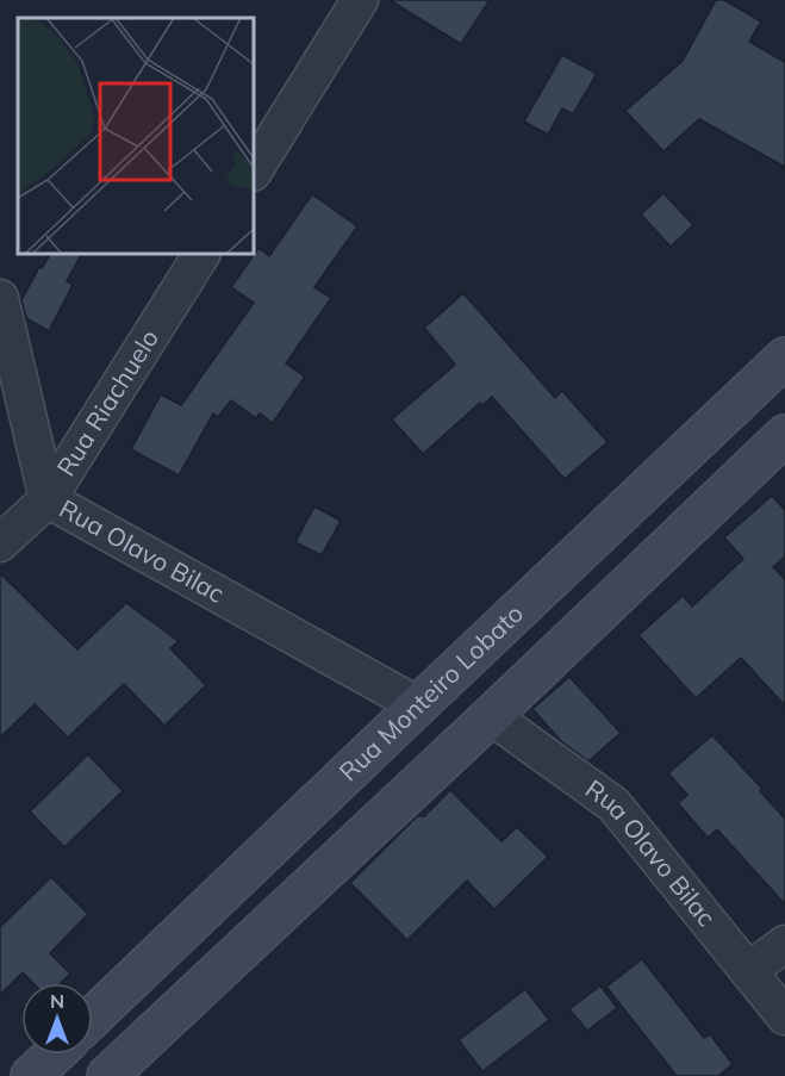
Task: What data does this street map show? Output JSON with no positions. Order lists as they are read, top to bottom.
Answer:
{
  "streets": {
    "street": ["Rua Riachuelo", "Rua Olavo Bilac", "Rua Monteiro Lobato"]
  },
  "crossings": [
    ["Rua Riachuelo", "Rua Olavo Bilac"],
    ["Rua Olavo Bilac", "Rua Monteiro Lobato"]
  ],
  "north": "top"
}
